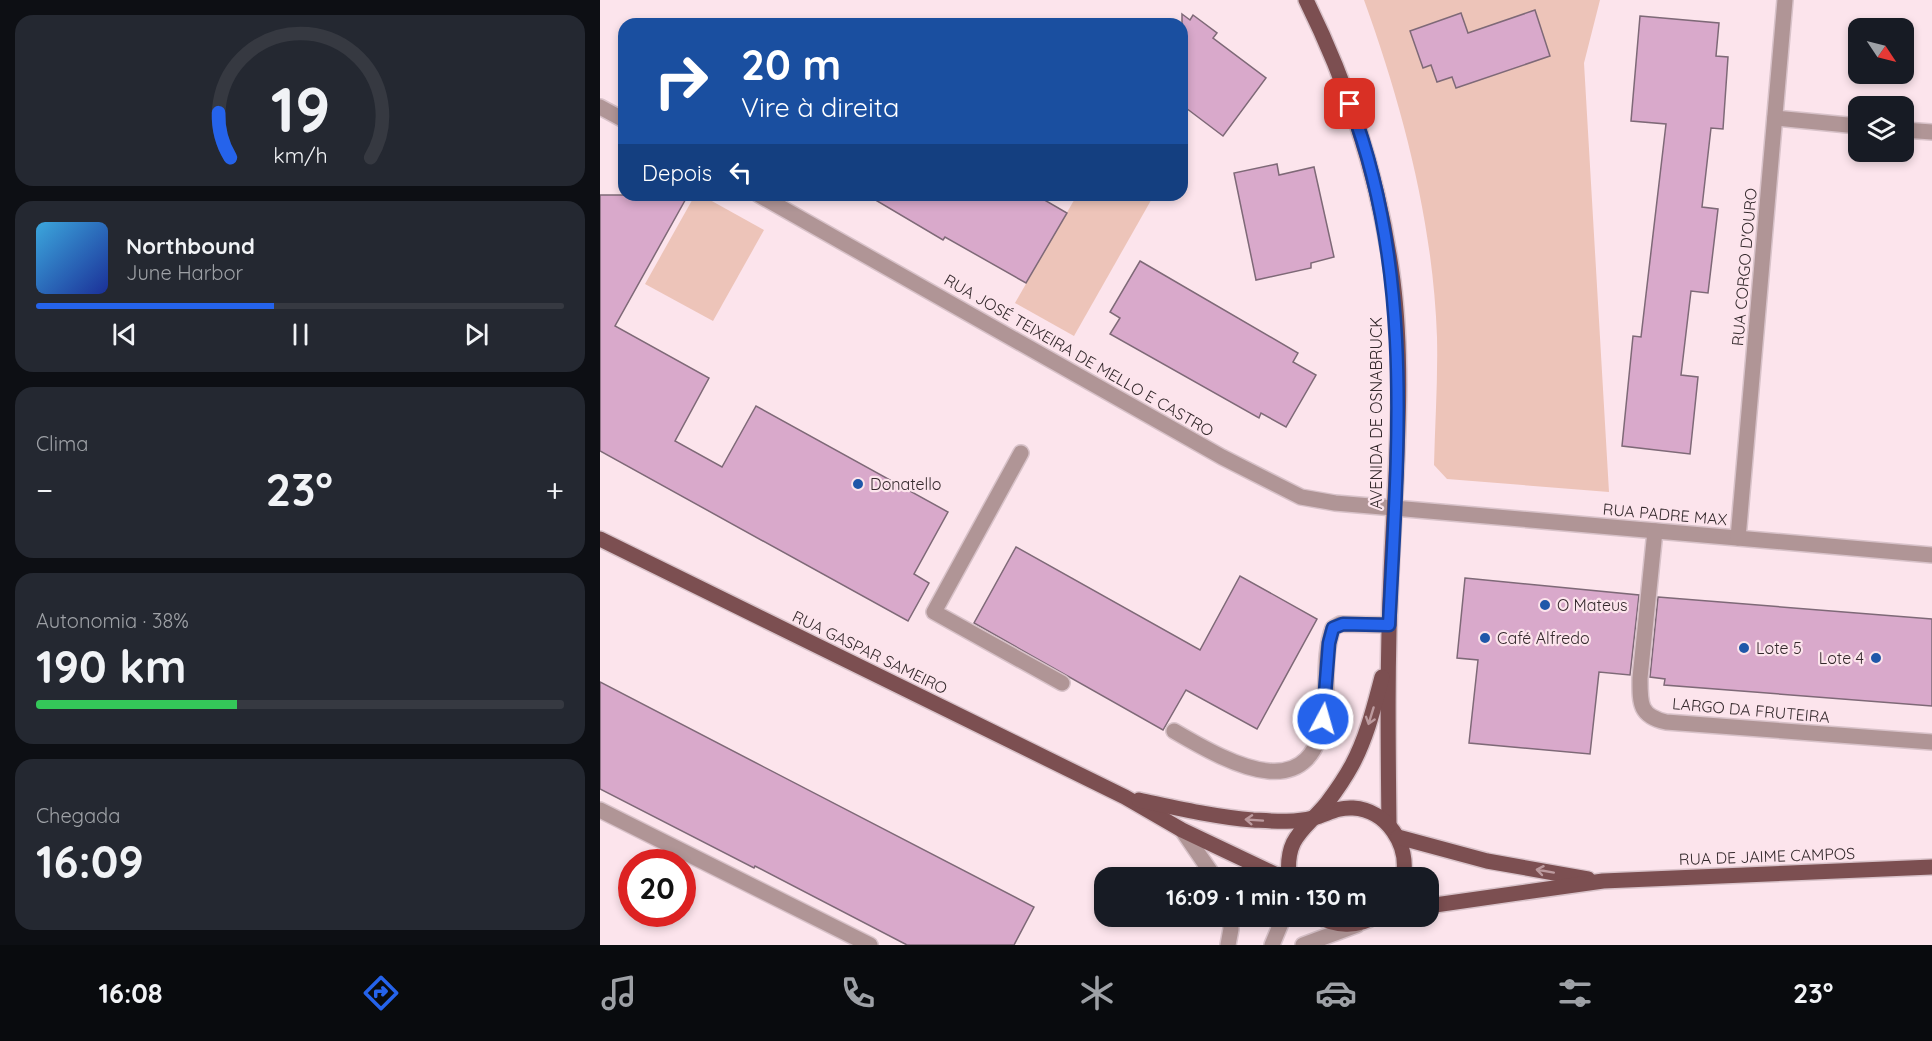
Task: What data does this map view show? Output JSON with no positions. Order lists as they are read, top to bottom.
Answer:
{
  "streets": {
    "main road": ["AVENIDA DE OSNABRUCK", "RUA GASPAR SAMEIRO", "RUA DE JAIME CAMPOS"],
    "street": [
      "RUA CORGO D'OURO",
      "RUA JOSÉ TEIXEIRA DE MELLO E CASTRO",
      "RUA PADRE MAX",
      "LARGO DA FRUTEIRA"
    ]
  },
  "crossings": [
    ["RUA CORGO D'OURO", "RUA PADRE MAX"],
    ["RUA JOSÉ TEIXEIRA DE MELLO E CASTRO", "AVENIDA DE OSNABRUCK"],
    ["RUA JOSÉ TEIXEIRA DE MELLO E CASTRO", "RUA PADRE MAX"],
    ["AVENIDA DE OSNABRUCK", "RUA PADRE MAX"],
    ["RUA PADRE MAX", "LARGO DA FRUTEIRA"]
  ],
  "places": [
    "Donatello",
    "O Mateus",
    "Café Alfredo",
    "Lote 5",
    "Lote 4"
  ],
  "north": "bottom right",
  "page": {
    "turn": ["20 m", "Vire à direita"],
    "then": "Depois",
    "song": ["Northbound", "June Harbor"],
    "tile": [
      "Clima",
      ["Autonomia · 38%", "190 km"],
      ["Chegada", "16:09"]
    ],
    "heat": ["−", "23°", "+"],
    "limit": "20",
    "trip": "16:09 · 1 min · 130 m",
    "tabs": ["16:08", "23°"],
    "gauge": ["19", "km/h"]
  }
}
